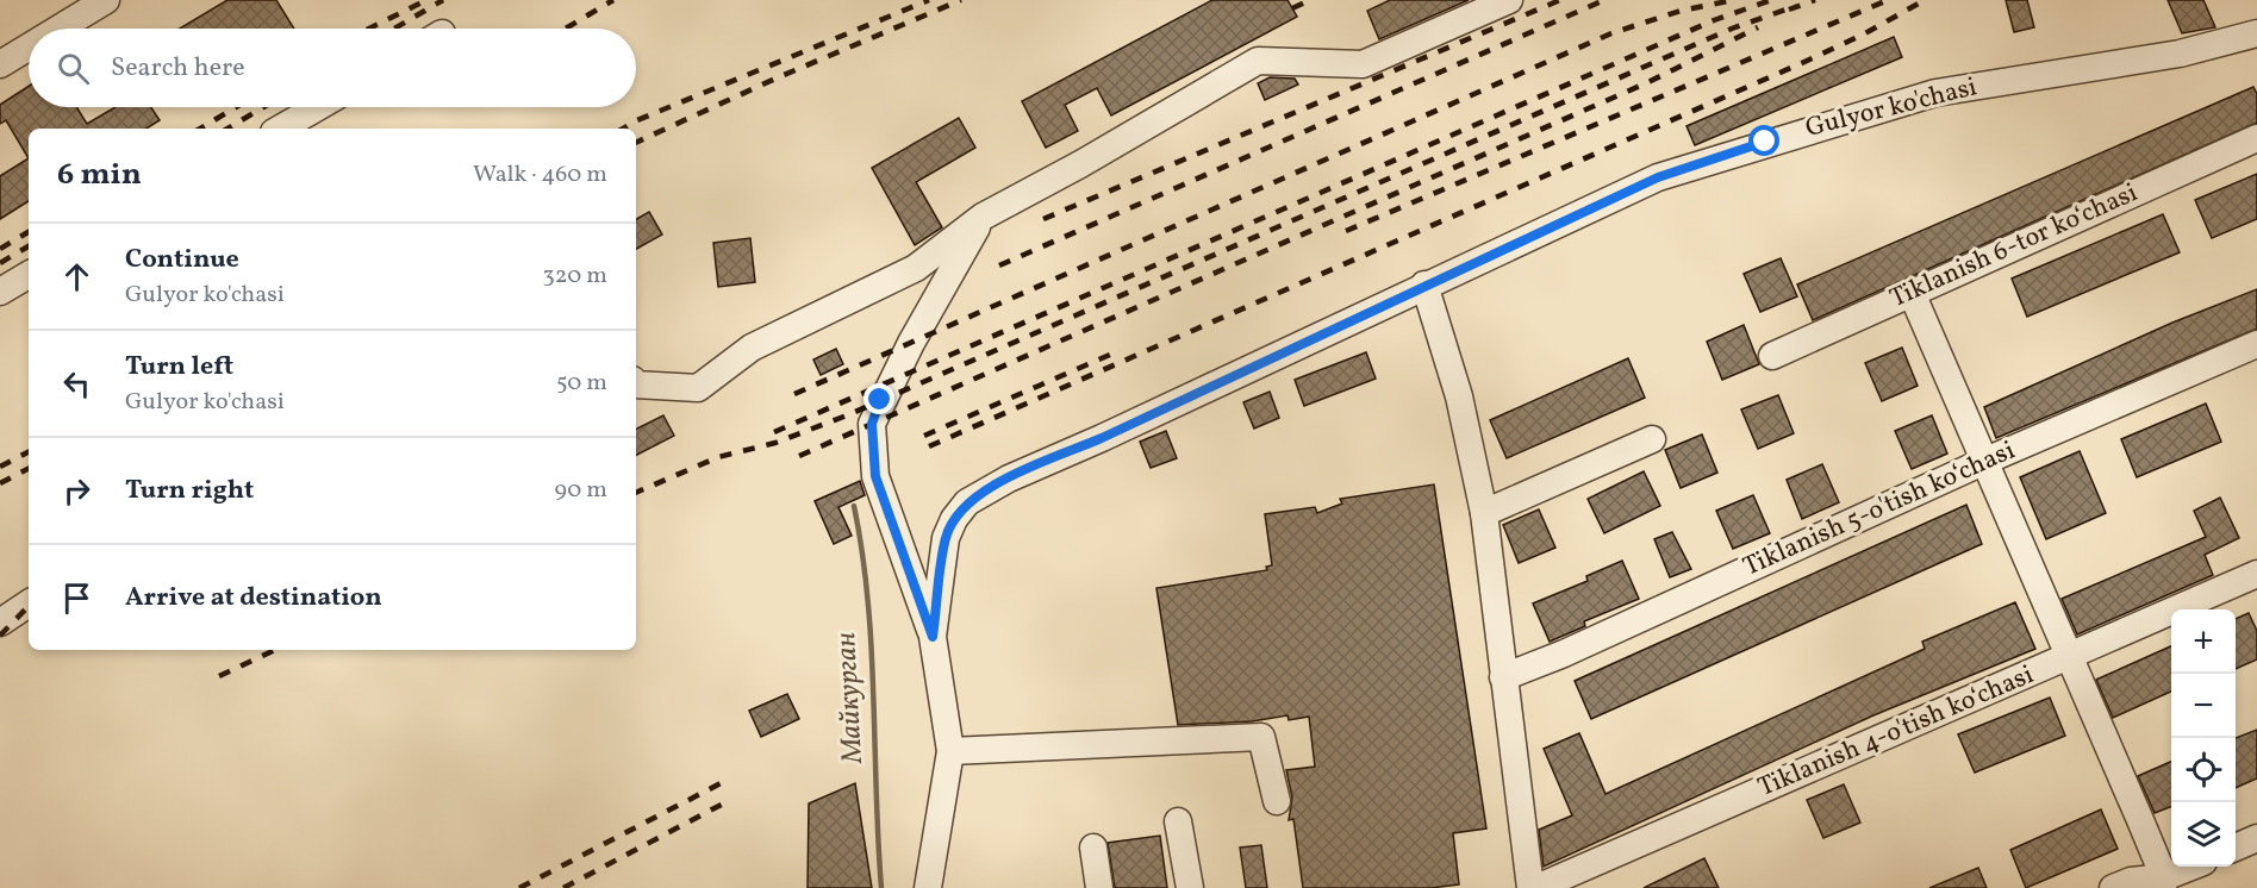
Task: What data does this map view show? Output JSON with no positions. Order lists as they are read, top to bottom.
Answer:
{
  "streets": {
    "street": [
      "Gulyor ko'chasi",
      "Tiklanish 6-tor ko‘chasi",
      "Tiklanish 5-o'tish ko‘chasi",
      "Tiklanish 4-o'tish ko‘chasi"
    ]
  },
  "water": ["Майкурган"],
  "page": {
    "search": "Search here",
    "heading": ["6 min", "Walk · 460 m"],
    "list": [
      ["Continue", "Gulyor ko'chasi", "320 m"],
      ["Turn left", "Gulyor ko'chasi", "50 m"],
      ["Turn right", "90 m"],
      "Arrive at destination"
    ],
    "map_buttons": ["+", "−"]
  }
}
